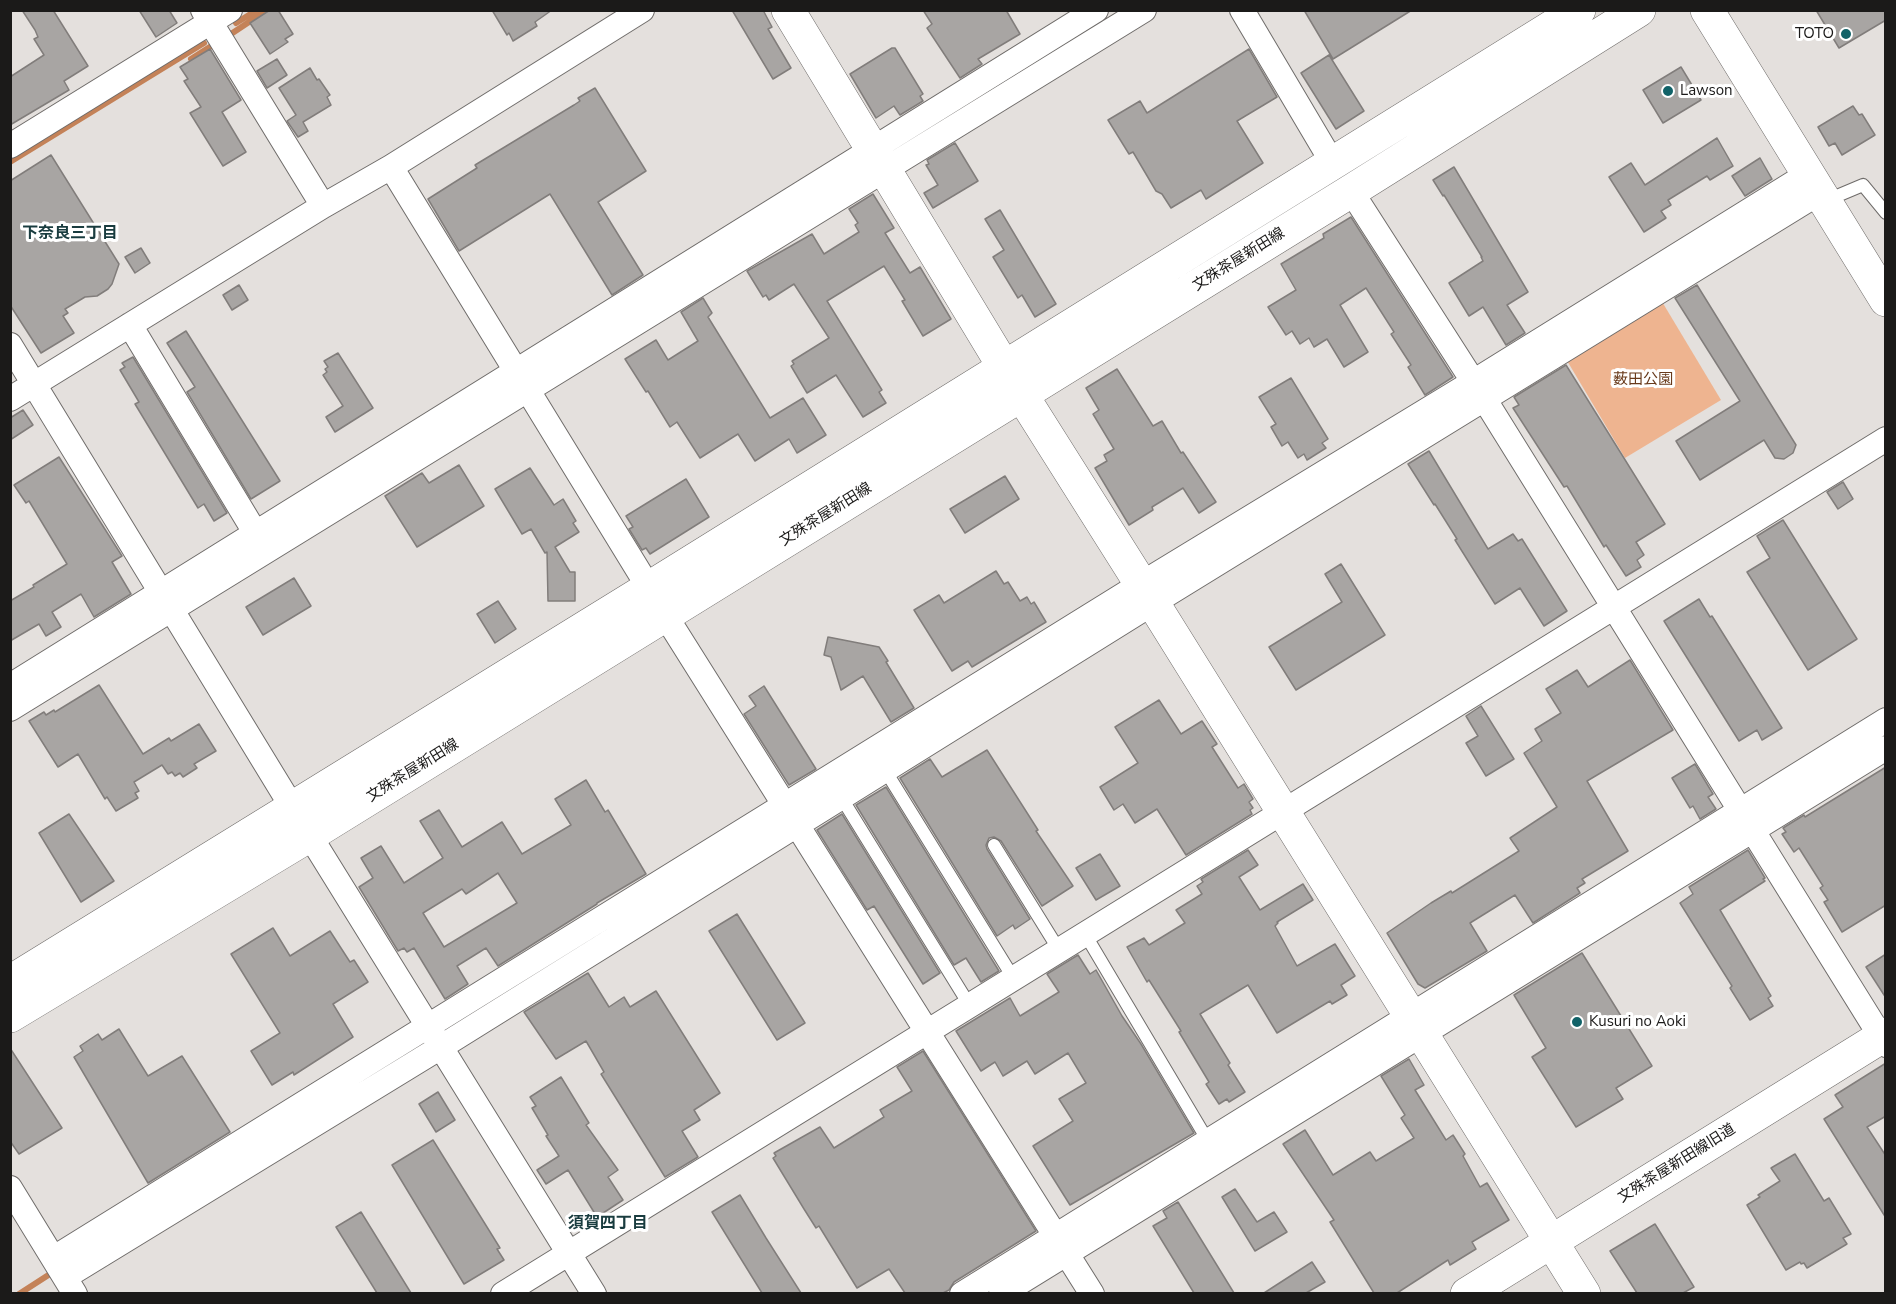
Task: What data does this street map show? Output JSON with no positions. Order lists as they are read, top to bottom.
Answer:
{
  "streets": {
    "main road": ["文殊茶屋新田線", "文殊茶屋新田線旧道"]
  },
  "districts": ["下奈良三丁目", "須賀四丁目"],
  "parks": ["薮田公園"],
  "places": ["TOTO", "Lawson", "Kusuri no Aoki"]
}
